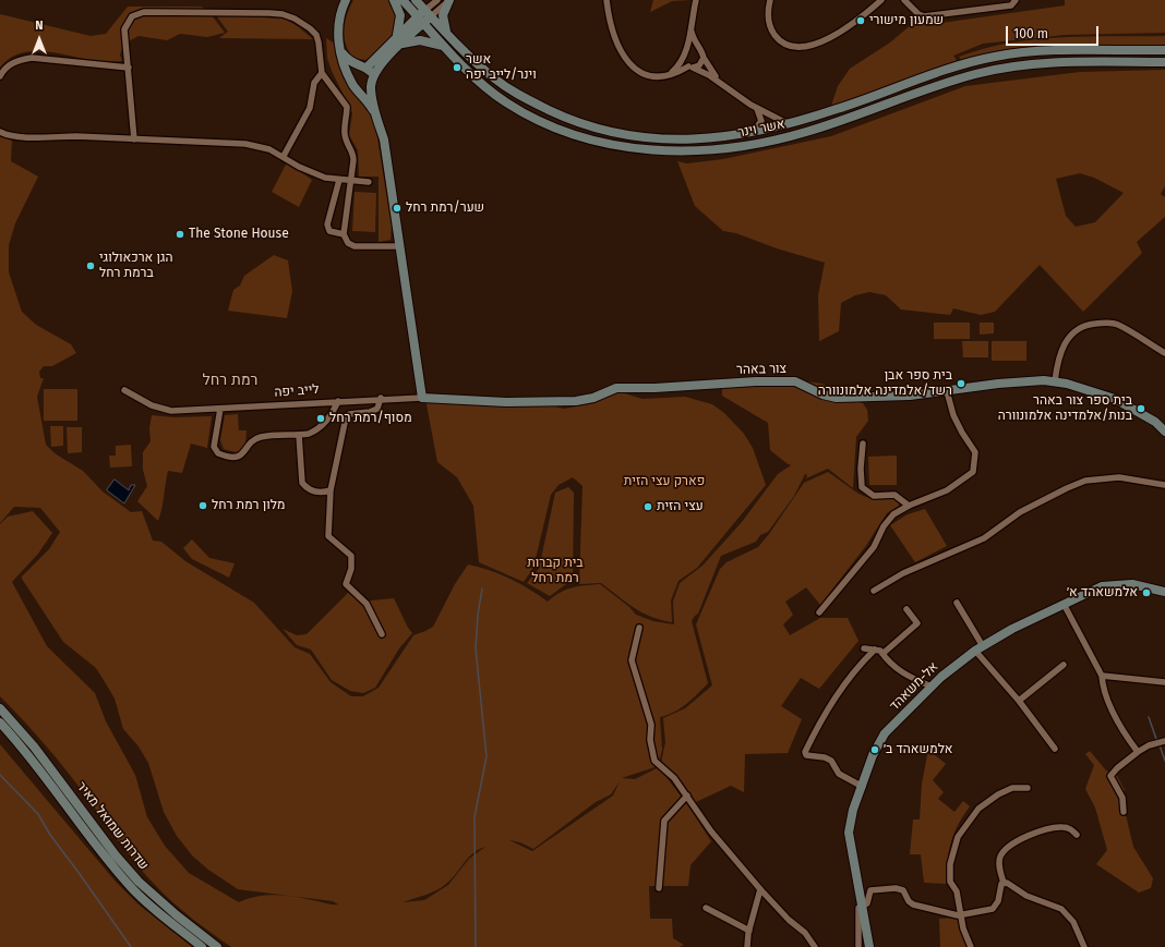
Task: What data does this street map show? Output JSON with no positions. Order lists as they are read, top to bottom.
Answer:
{
  "streets": {
    "main road": [
      "אשר וינר",
      "צור באהר",
      "אל-משאהד",
      "שדרות שמואל מאיר"
    ],
    "street": ["לייב יפה"]
  },
  "crossings": [
    ["צור באהר", "לייב יפה"]
  ],
  "districts": ["רמת רחל"],
  "parks": ["פארק עצי הזית", "בית קברות רמת רחל"],
  "places": [
    "שמעון מישורי",
    "אשר וינר/לייב יפה",
    "שער/רמת רחל",
    "The Stone House",
    "הגן ארכאולוגי ברמת רחל",
    "בית ספר אבן רשד/אלמדינה אלמונוורה",
    "בית ספר צור באהר בנות/אלמדינה אלמונוורה",
    "מסוף/רמת רחל",
    "מלון רמת רחל",
    "עצי הזית",
    "אלמשאהד א׳",
    "אלמשאהד ב׳"
  ],
  "scale_bar": "100 m",
  "north": "top"
}
